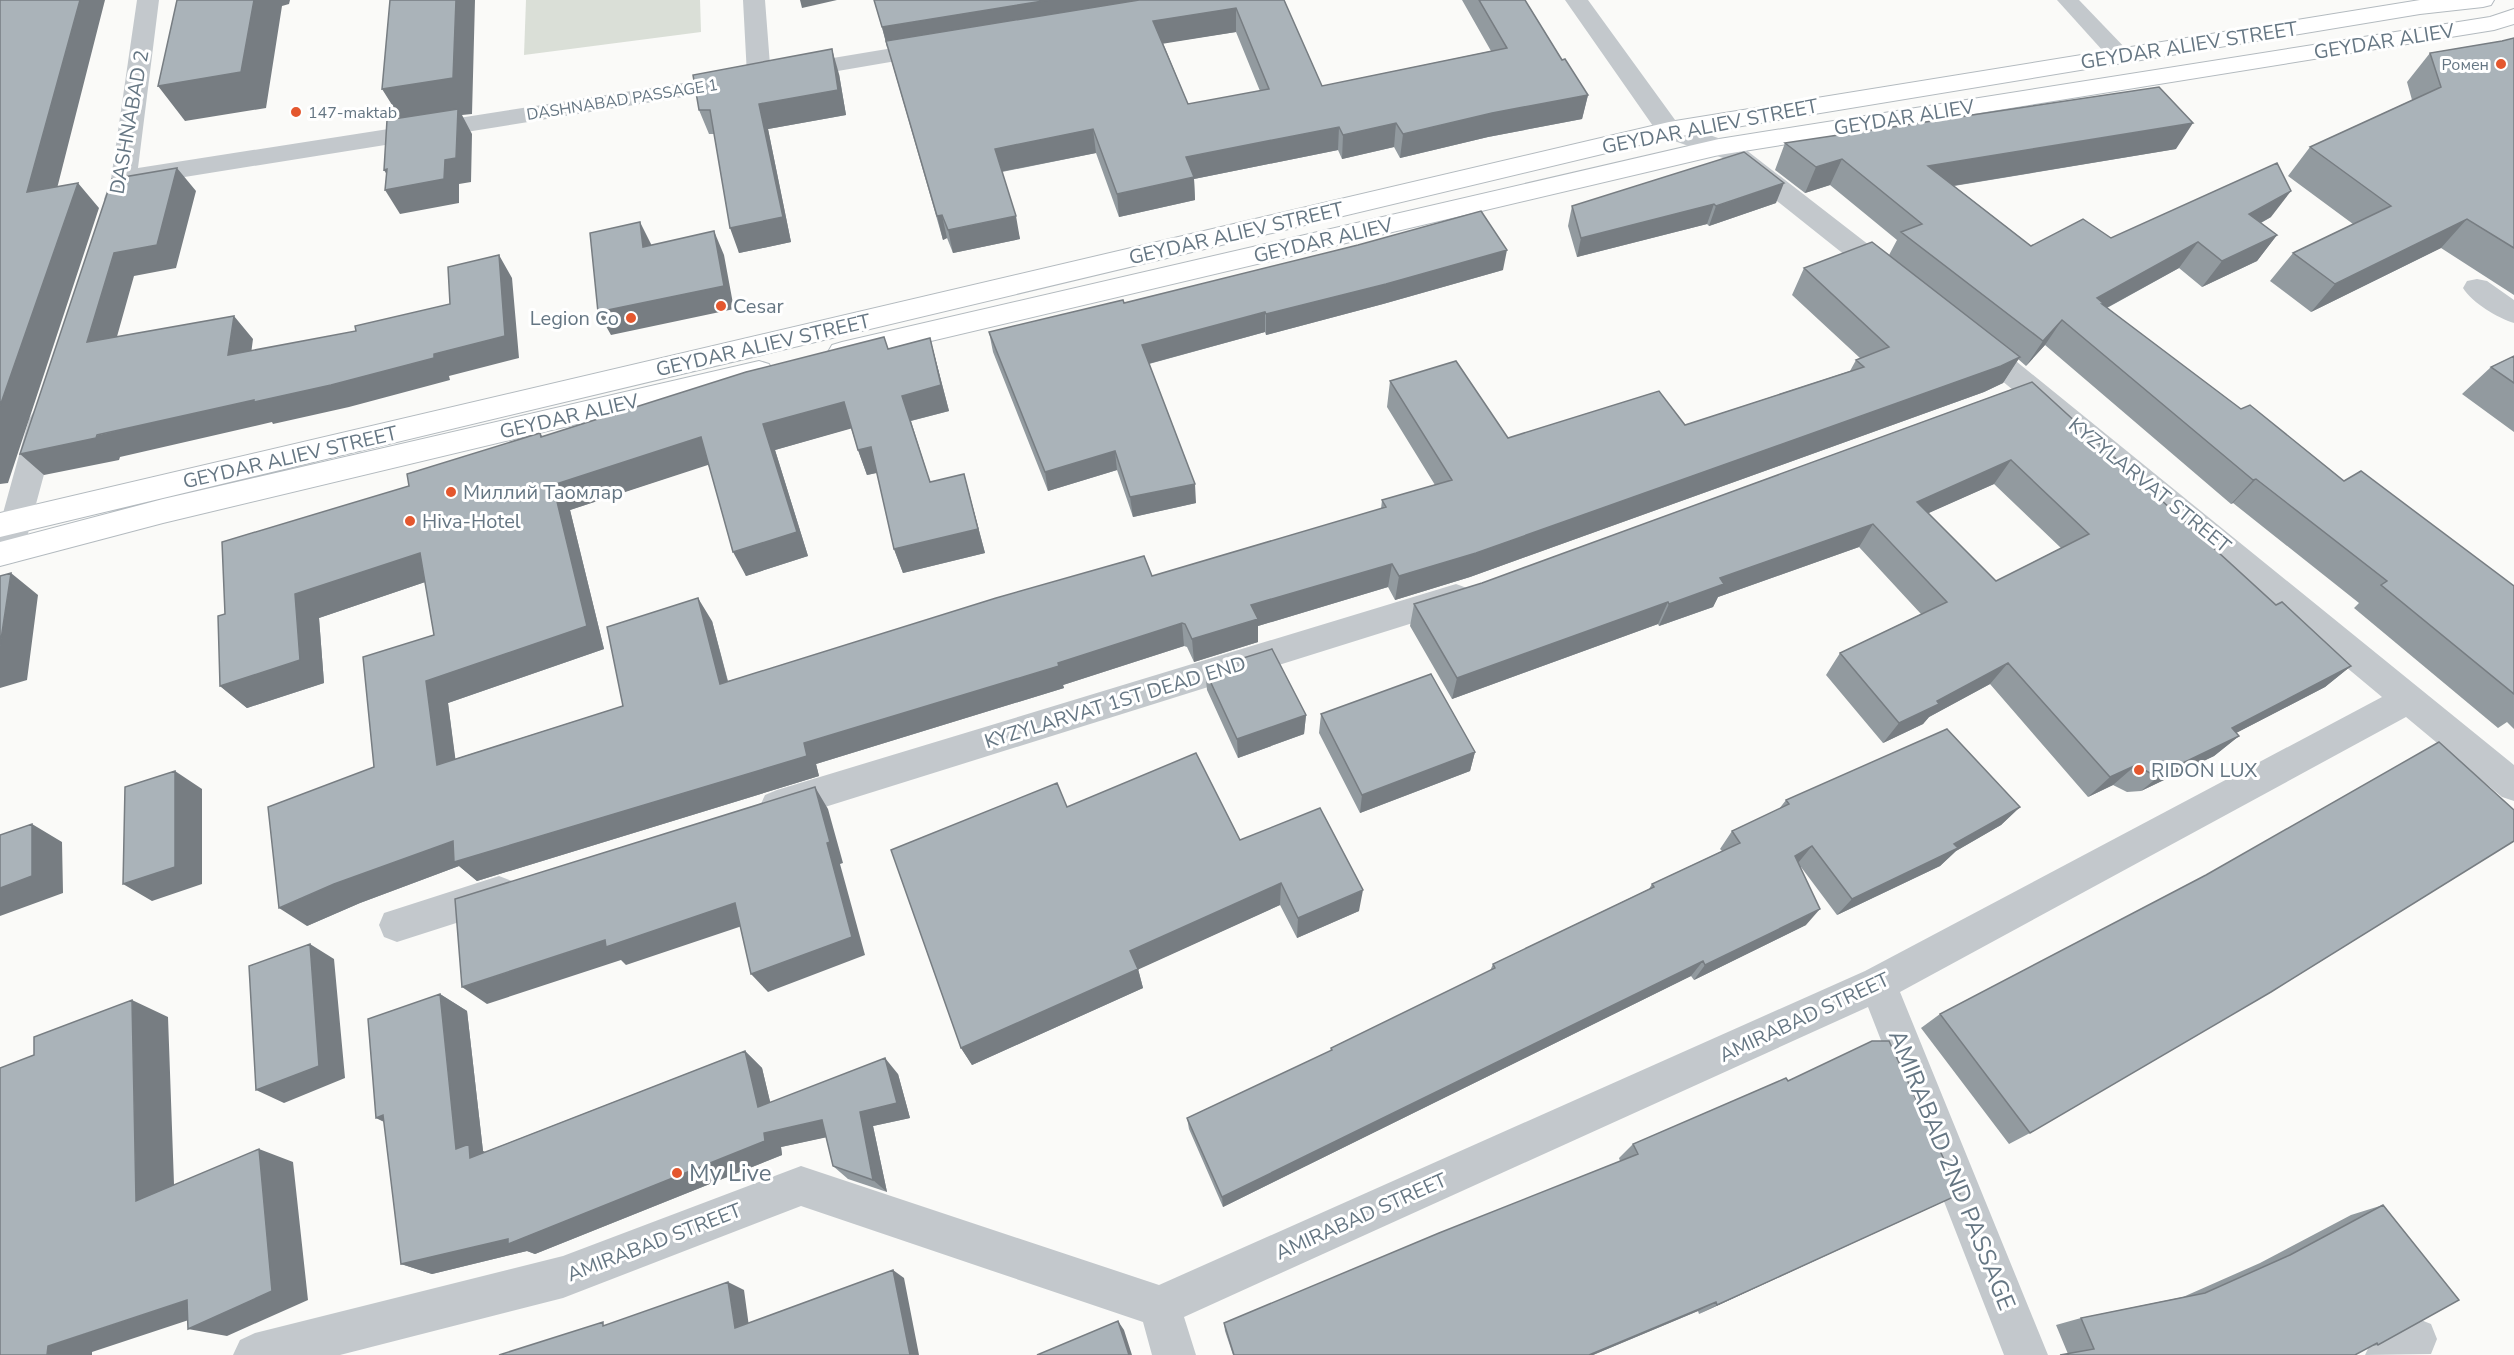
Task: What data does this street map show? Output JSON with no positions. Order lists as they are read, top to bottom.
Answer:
{
  "streets": {
    "main road": ["GEYDAR ALIEV", "GEYDAR ALIEV STREET"],
    "street": [
      "DASHNABAD PASSAGE 1",
      "DASHNABAD 2",
      "KYZYLARVAT STREET",
      "KYZYLARVAT 1ST DEAD END",
      "AMIRABAD STREET",
      "AMIRABAD 2ND PASSAGE"
    ]
  },
  "crossings": [
    ["GEYDAR ALIEV", "GEYDAR ALIEV STREET"],
    ["DASHNABAD PASSAGE 1", "DASHNABAD 2"],
    ["KYZYLARVAT STREET", "AMIRABAD STREET"],
    ["AMIRABAD STREET", "AMIRABAD 2ND PASSAGE"]
  ],
  "places": [
    "Ромен",
    "147-maktab",
    "Cesar",
    "Legion Co",
    "Миллий Таомлар",
    "Hiva-Hotel",
    "RIDON LUX",
    "My Live"
  ]
}
